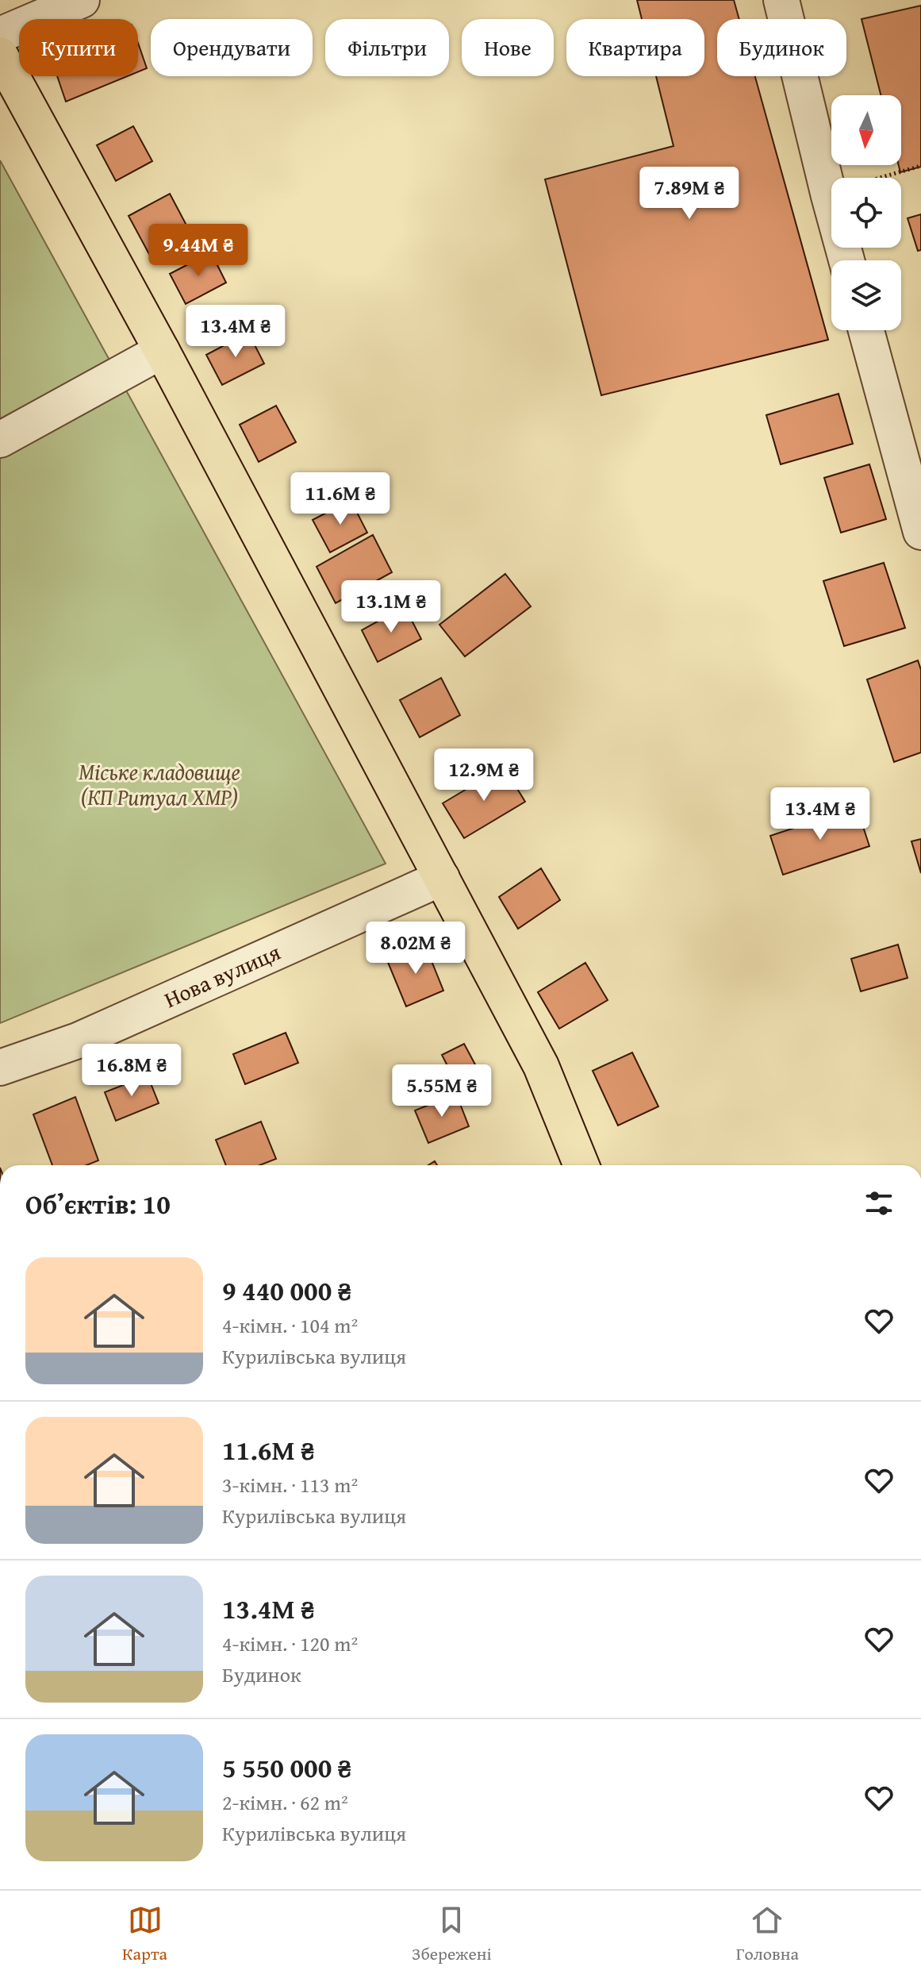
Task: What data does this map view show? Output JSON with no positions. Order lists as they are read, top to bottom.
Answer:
{
  "streets": {
    "street": ["Нова вулиця"]
  },
  "parks": ["Міське кладовище (КП Ритуал ХМР)"],
  "north": "bottom",
  "page": {
    "chip": [
      "Купити",
      "Орендувати",
      "Фільтри",
      "Нове",
      "Квартира",
      "Будинок"
    ],
    "price": [
      "7.89M ₴",
      "9.44M ₴",
      "13.4M ₴",
      "11.6M ₴",
      "13.1M ₴",
      "12.9M ₴",
      "13.4M ₴",
      "8.02M ₴",
      "16.8M ₴",
      "5.55M ₴"
    ],
    "heading": "Об’єктів: 10",
    "list": [
      {
        "name": "9 440 000 ₴",
        "note": "4-кімн. · 104 m² · Курилівська вулиця"
      },
      {
        "name": "11.6M ₴",
        "note": "3-кімн. · 113 m² · Курилівська вулиця"
      },
      {
        "name": "13.4M ₴",
        "note": "4-кімн. · 120 m² · Будинок"
      },
      {
        "name": "5 550 000 ₴",
        "note": "2-кімн. · 62 m² · Курилівська вулиця"
      }
    ],
    "tabs": ["Карта", "Збережені", "Головна"]
  }
}
